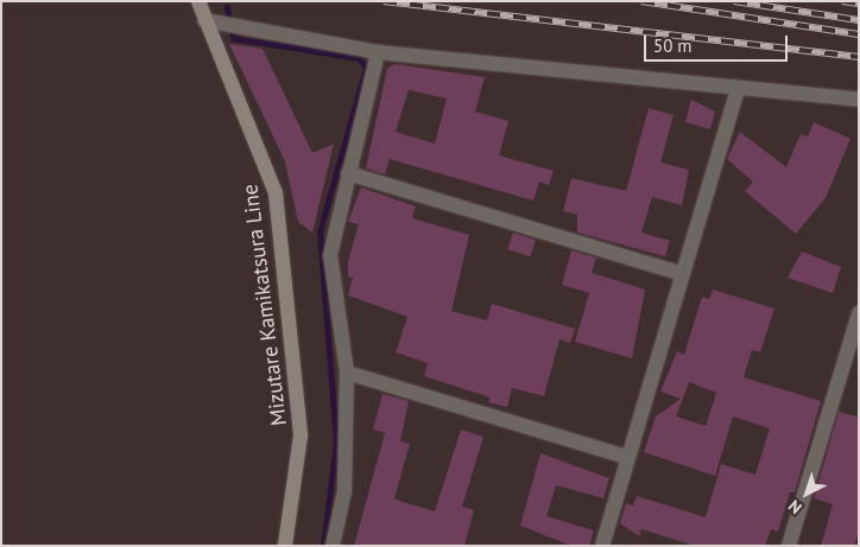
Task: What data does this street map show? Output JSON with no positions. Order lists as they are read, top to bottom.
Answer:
{
  "streets": {
    "main road": ["Mizutare Kamikatsura Line"]
  },
  "scale_bar": "50 m",
  "north": "bottom left"
}
